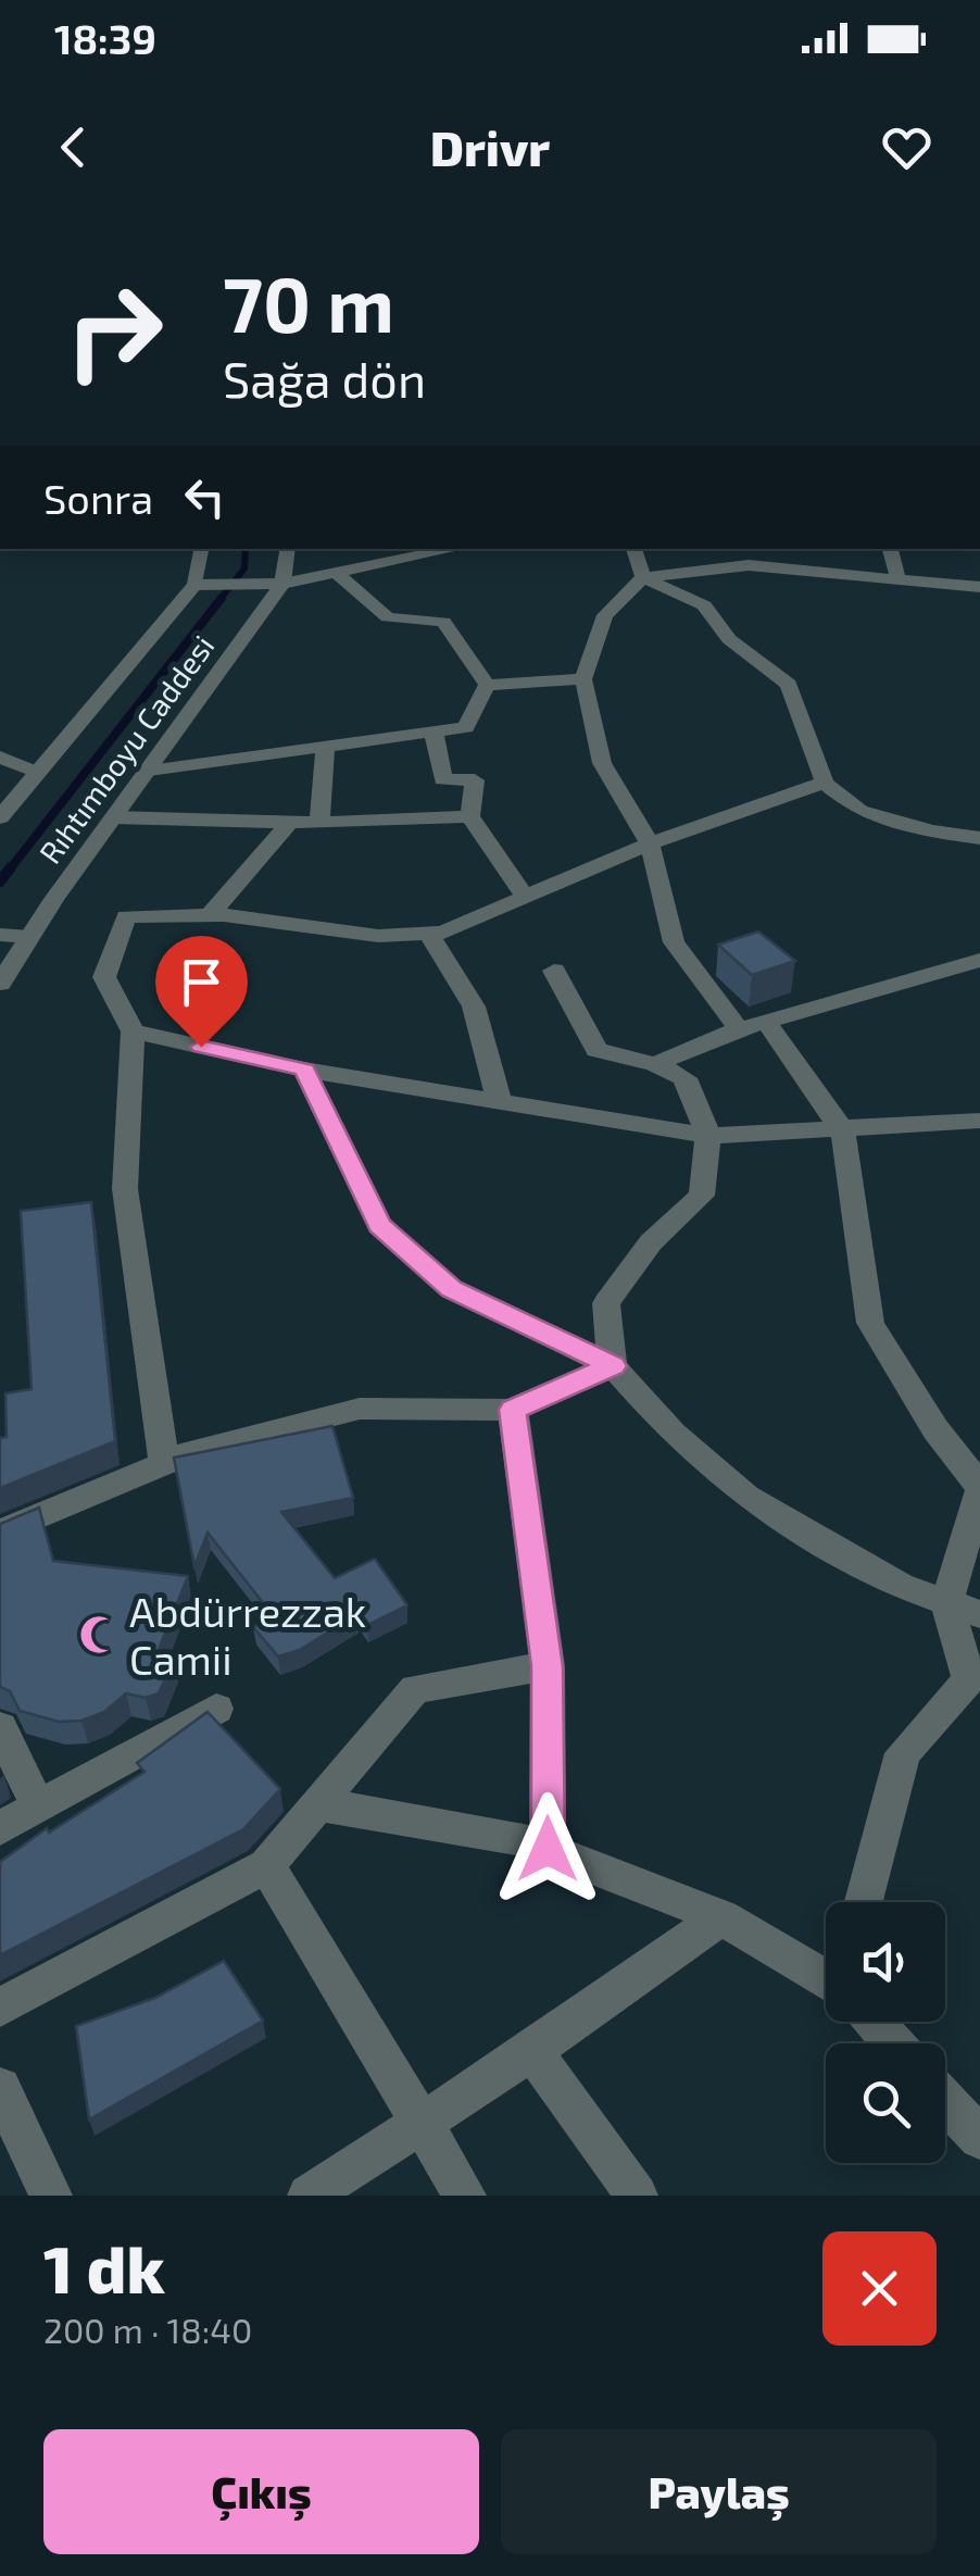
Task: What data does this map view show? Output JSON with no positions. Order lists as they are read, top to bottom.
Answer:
{
  "streets": {
    "street": ["Rıhtımboyu Caddesi"]
  },
  "places": {
    "mosque": ["Abdürrezzak Camii"]
  },
  "page": {
    "status": "18:39",
    "header": "Drivr",
    "turn": ["70 m", "Sağa dön"],
    "then": "Sonra",
    "heading": ["1 dk", "200 m · 18:40"],
    "buttons": ["Çıkış", "Paylaş"]
  }
}
